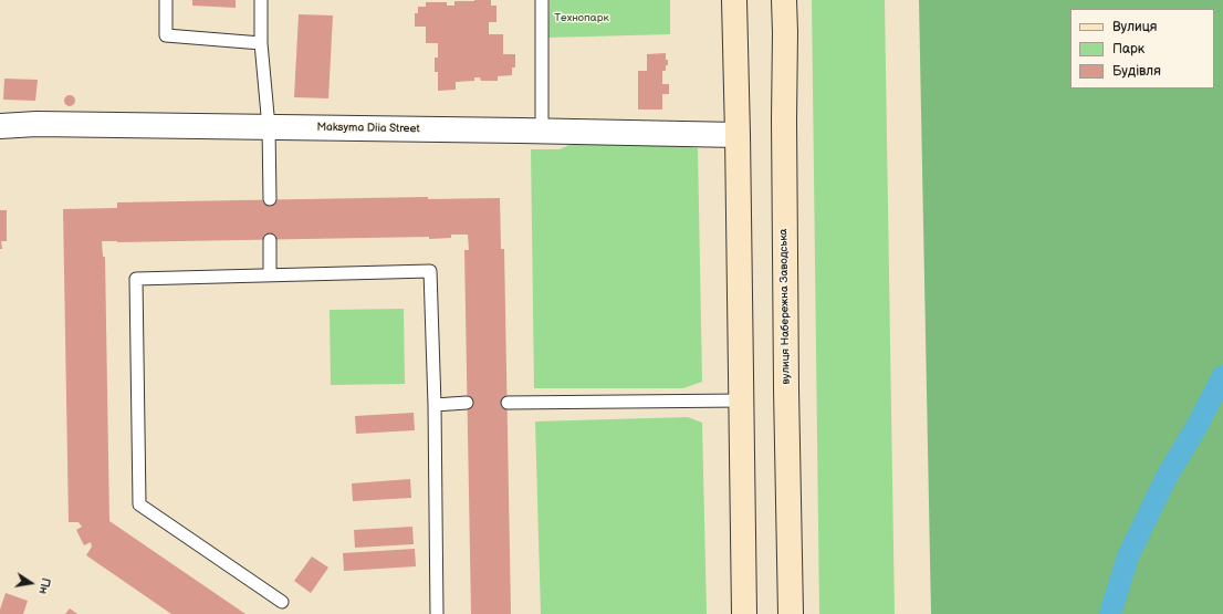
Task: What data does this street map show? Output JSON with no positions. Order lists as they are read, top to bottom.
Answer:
{
  "streets": {
    "main road": ["вулиця Набережна Заводська"],
    "street": ["Maksyma Diia Street"]
  },
  "parks": ["Технопарк"],
  "legend": ["Вулиця", "Парк", "Будівля"],
  "north": "right"
}
